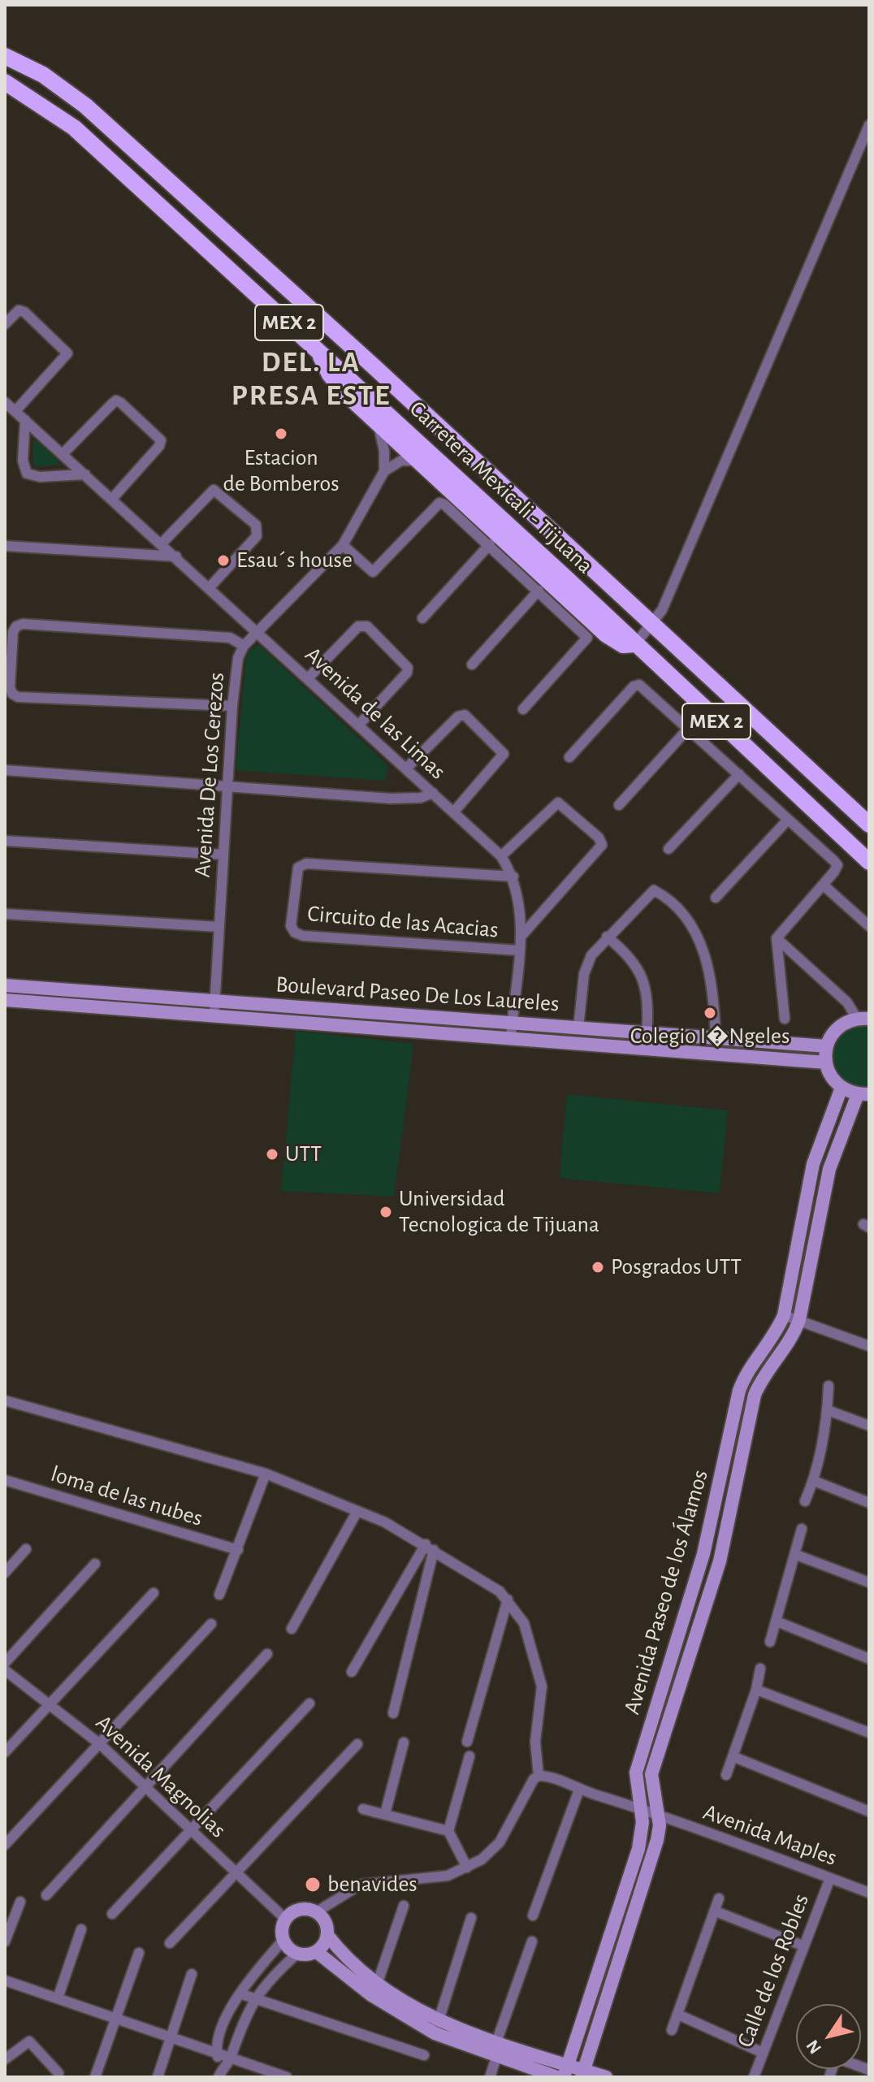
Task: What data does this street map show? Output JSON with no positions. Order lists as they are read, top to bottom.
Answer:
{
  "streets": {
    "main road": ["MEX 2", "Carretera Mexicali - Tijuana"],
    "street": [
      "Avenida de las Limas",
      "Avenida De Los Cerezos",
      "Circuito de las Acacias",
      "Boulevard Paseo De Los Laureles",
      "loma de las nubes",
      "Avenida Paseo de los Álamos",
      "Avenida Magnolias",
      "Avenida Maples",
      "Calle de los Robles"
    ]
  },
  "crossings": [
    ["Avenida de las Limas", "Avenida De Los Cerezos"],
    ["Avenida de las Limas", "Circuito de las Acacias"],
    ["Avenida de las Limas", "Boulevard Paseo De Los Laureles"],
    ["Avenida De Los Cerezos", "Boulevard Paseo De Los Laureles"],
    ["Avenida Paseo de los Álamos", "Avenida Maples"],
    ["Avenida Maples", "Calle de los Robles"]
  ],
  "districts": ["DEL. LA PRESA ESTE"],
  "places": [
    "Estacion de Bomberos",
    "Esau´s house",
    "Colegio I�Ngeles",
    "UTT",
    "Universidad Tecnologica de Tijuana",
    "Posgrados UTT",
    "benavides"
  ],
  "north": "bottom left"
}
